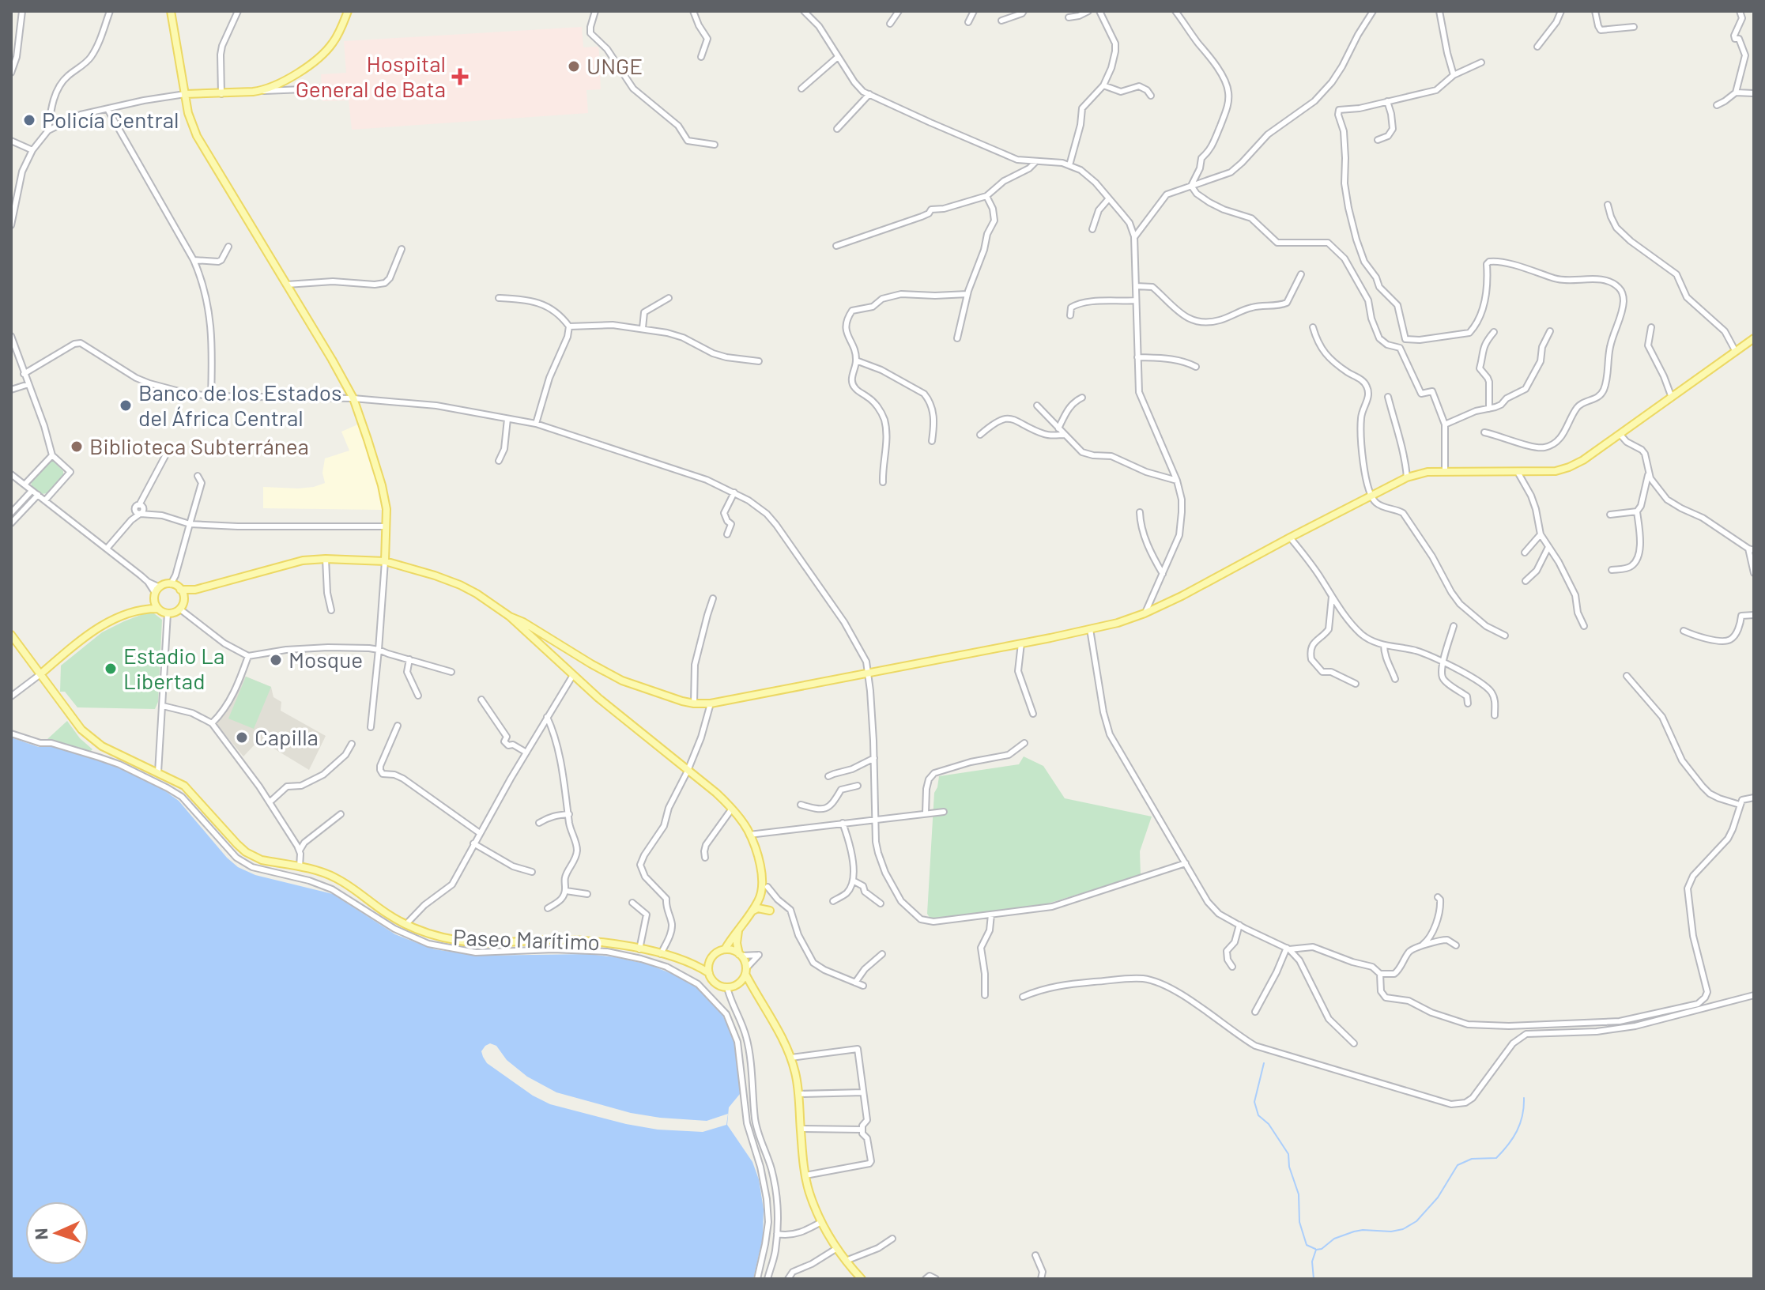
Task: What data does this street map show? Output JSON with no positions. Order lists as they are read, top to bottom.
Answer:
{
  "streets": {
    "main road": ["Paseo Marítimo"]
  },
  "places": {
    "other": [
      "UNGE",
      "Policía Central",
      "Banco de los Estados del África Central",
      "Biblioteca Subterránea",
      "Mosque",
      "Estadio La Libertad",
      "Capilla"
    ],
    "health": ["Hospital General de Bata"]
  },
  "north": "left"
}
